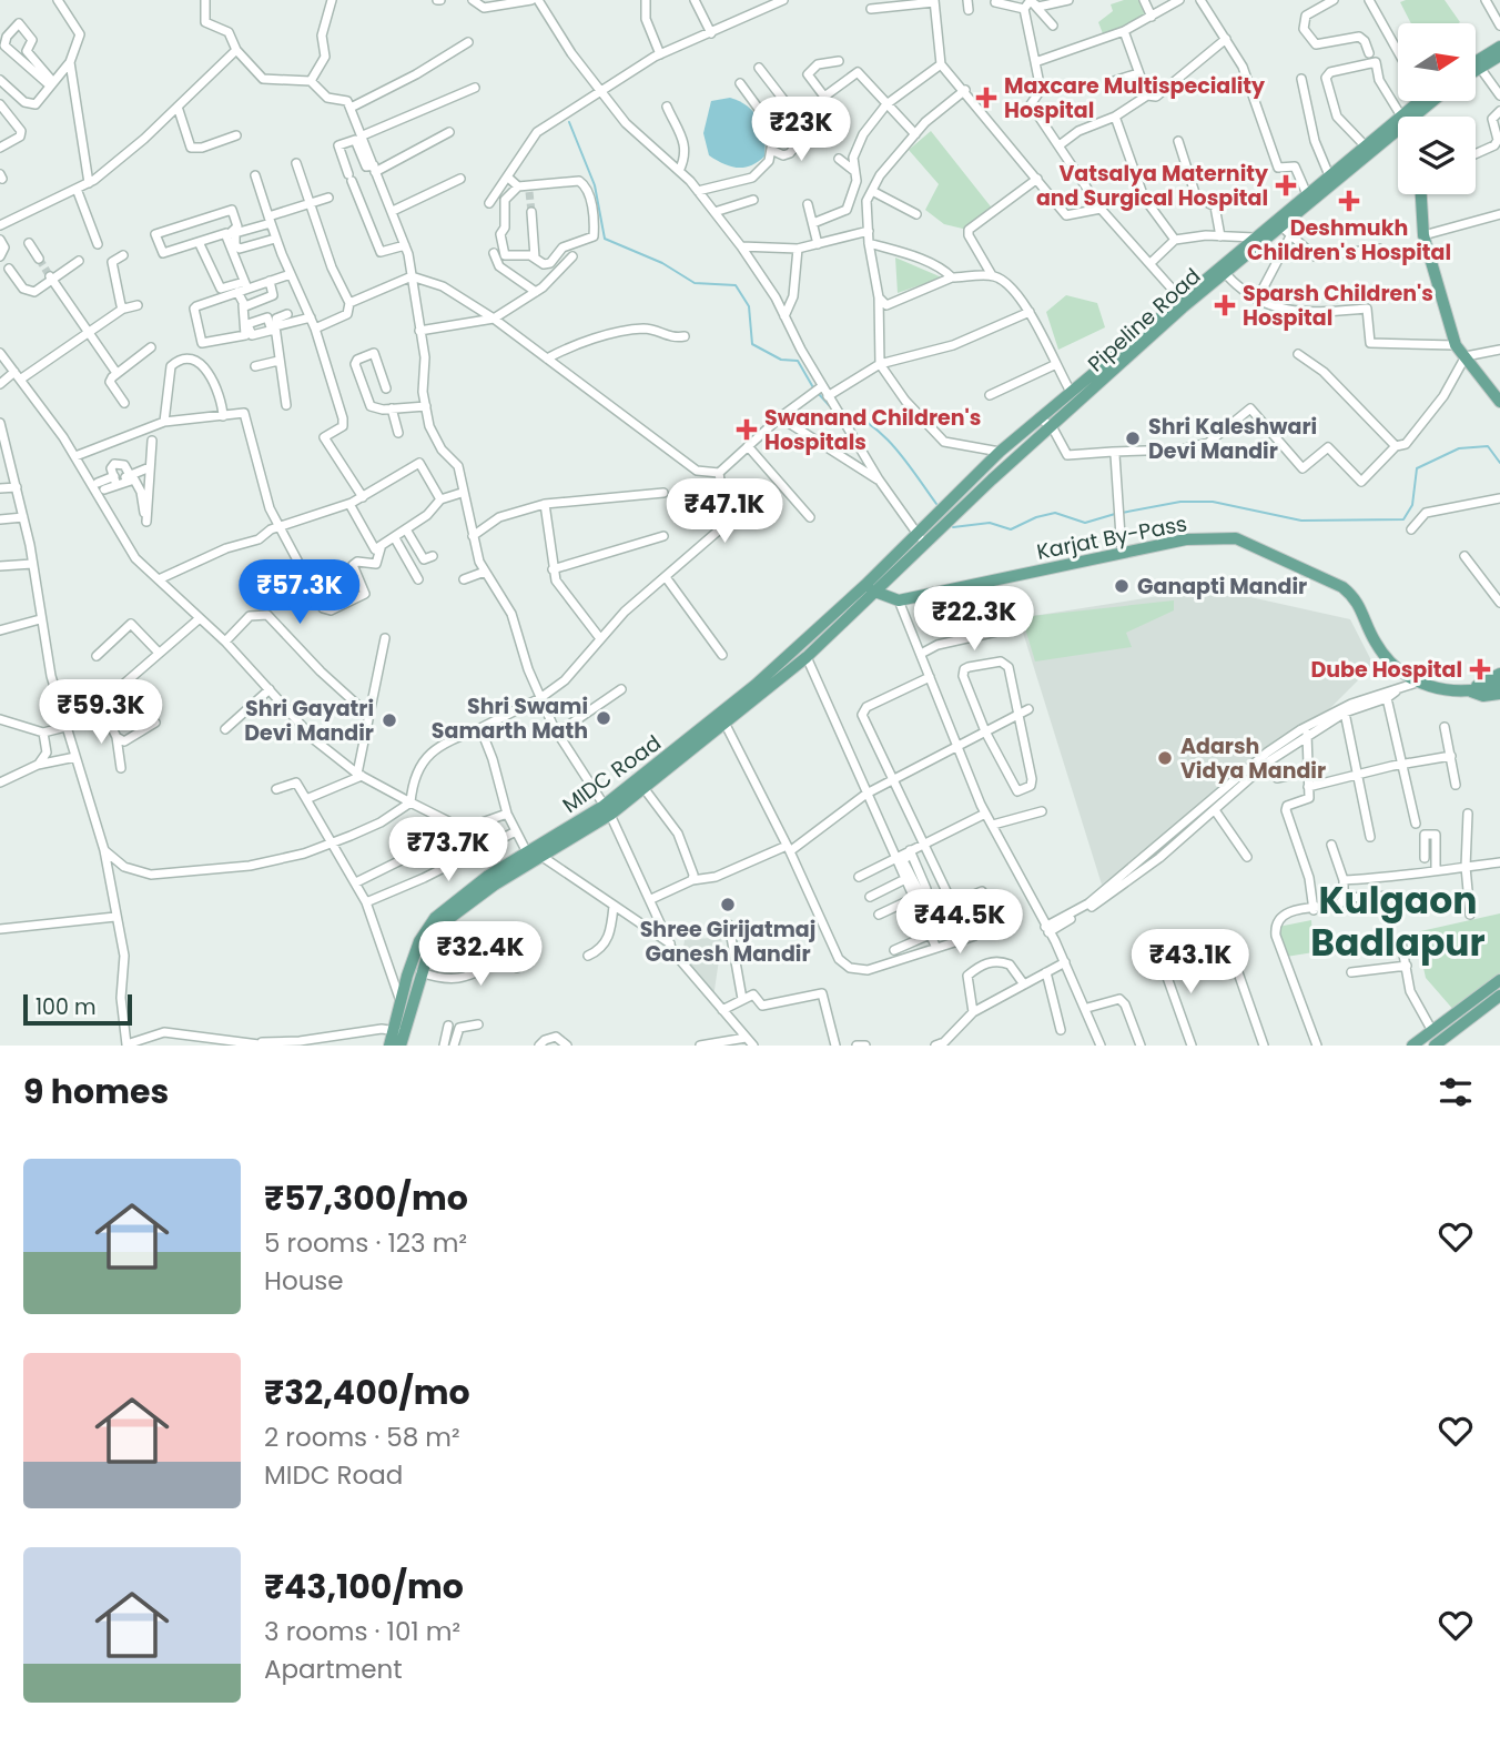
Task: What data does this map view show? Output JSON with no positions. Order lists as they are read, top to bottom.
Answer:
{
  "streets": {
    "main road": ["Pipeline Road", "Karjat By-Pass", "MIDC Road"]
  },
  "crossings": [
    ["Pipeline Road", "Karjat By-Pass"],
    ["Pipeline Road", "MIDC Road"],
    ["Karjat By-Pass", "MIDC Road"]
  ],
  "districts": ["Kulgaon Badlapur"],
  "places": {
    "health": [
      "Maxcare Multispeciality Hospital",
      "Vatsalya Maternity and Surgical Hospital",
      "Deshmukh Children's Hospital",
      "Sparsh Children's Hospital",
      "Swanand Children's Hospitals",
      "Dube Hospital"
    ],
    "other": [
      "Shri Kaleshwari Devi Mandir",
      "Ganapti Mandir",
      "Shri Swami Samarth Math",
      "Shri Gayatri Devi Mandir",
      "Adarsh Vidya Mandir",
      "Shree Girijatmaj Ganesh Mandir"
    ]
  },
  "scale_bar": "100 m",
  "north": "right",
  "page": {
    "price": [
      "₹23K",
      "₹47.1K",
      "₹57.3K",
      "₹22.3K",
      "₹59.3K",
      "₹73.7K",
      "₹44.5K",
      "₹32.4K",
      "₹43.1K"
    ],
    "scale": "100 m",
    "heading": "9 homes",
    "list": [
      {
        "name": "₹57,300/mo",
        "note": "5 rooms · 123 m² · House"
      },
      {
        "name": "₹32,400/mo",
        "note": "2 rooms · 58 m² · MIDC Road"
      },
      {
        "name": "₹43,100/mo",
        "note": "3 rooms · 101 m² · Apartment"
      }
    ]
  }
}
